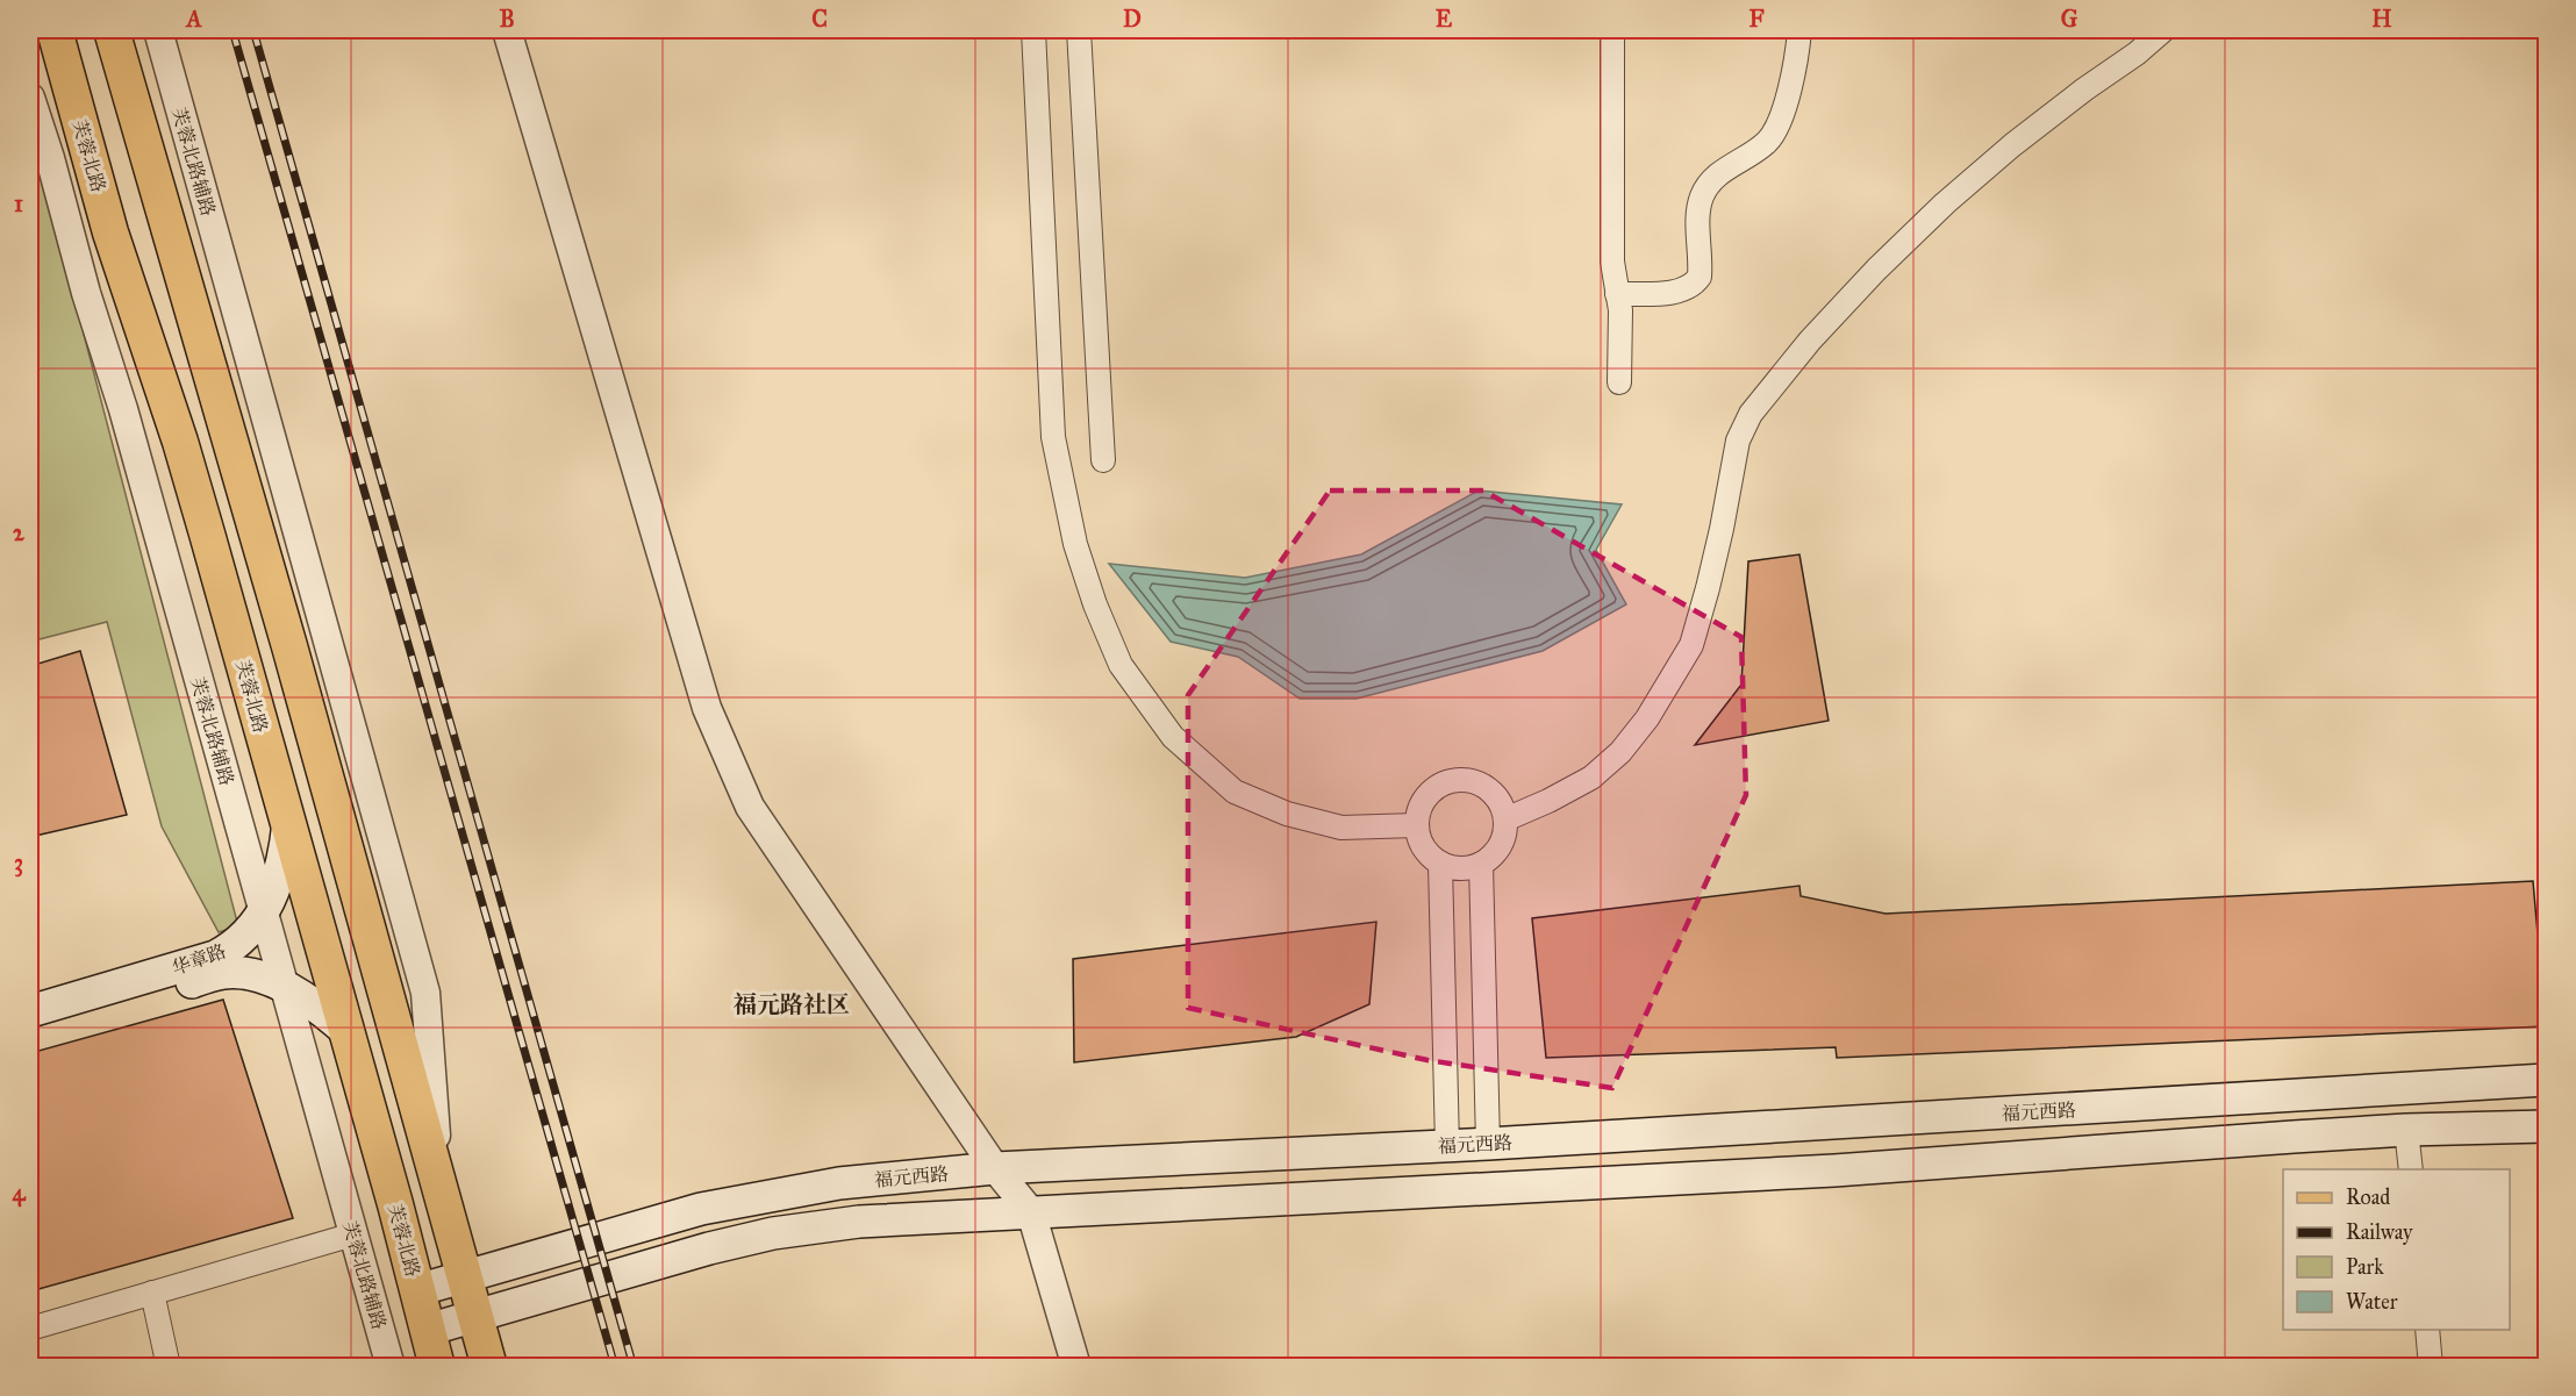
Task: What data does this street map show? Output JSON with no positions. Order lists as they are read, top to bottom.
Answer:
{
  "streets": {
    "main road": ["芙蓉北路", "华章路", "福元西路"],
    "street": ["芙蓉北路辅路"]
  },
  "crossings": [
    ["芙蓉北路", "华章路"],
    ["芙蓉北路", "福元西路"],
    ["芙蓉北路辅路", "华章路"]
  ],
  "districts": ["福元路社区"],
  "legend": [
    "Road",
    "Railway",
    "Park",
    "Water"
  ],
  "grid": {
    "columns": [
      "A",
      "B",
      "C",
      "D",
      "E",
      "F",
      "G",
      "H"
    ],
    "rows": [
      "1",
      "2",
      "3",
      "4"
    ]
  }
}
